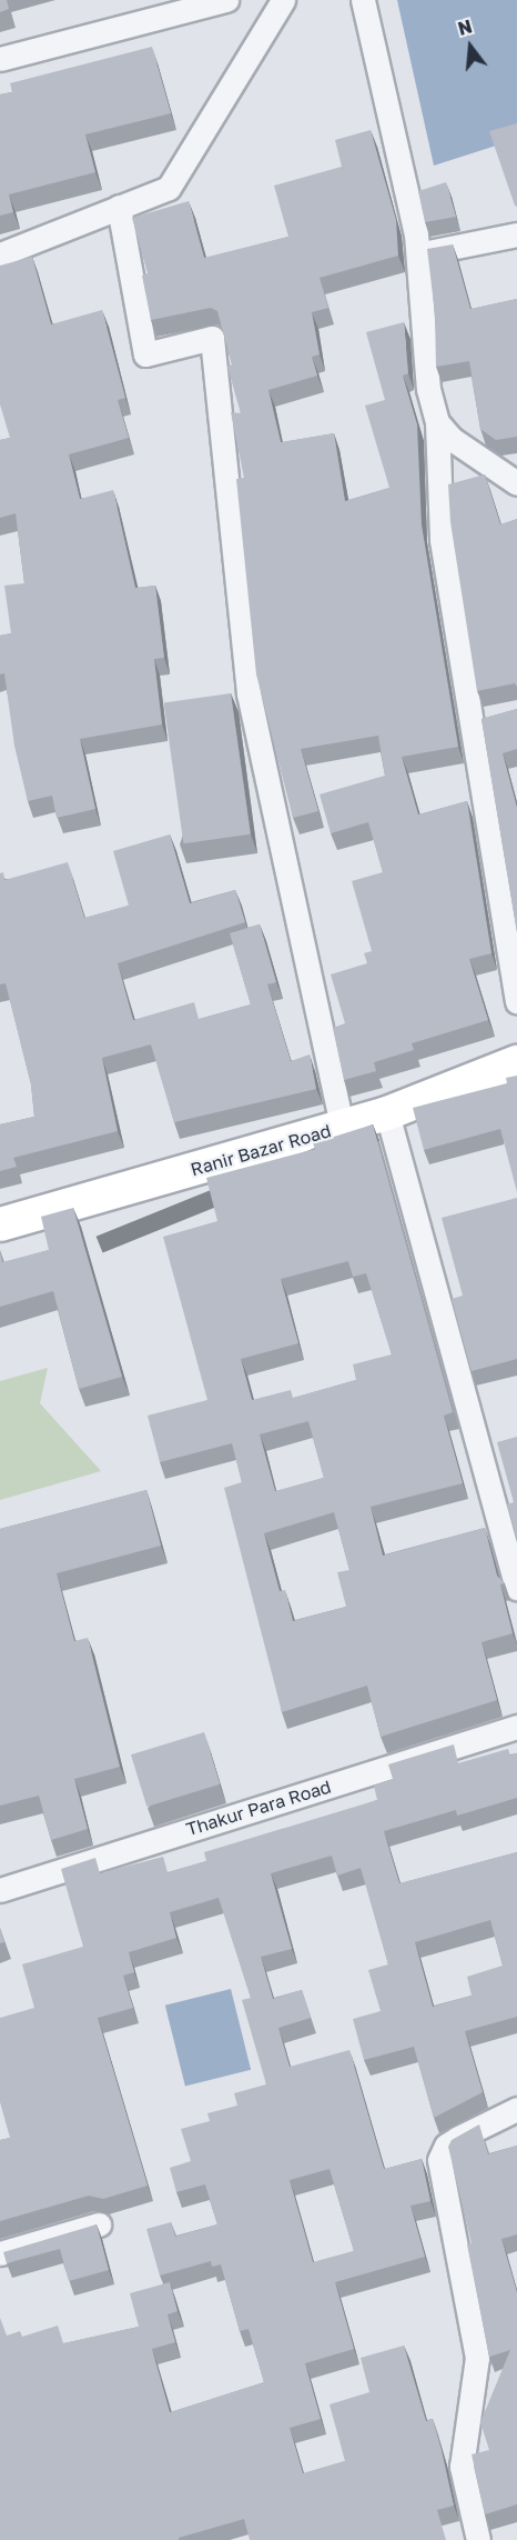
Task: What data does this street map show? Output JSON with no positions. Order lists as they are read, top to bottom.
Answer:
{
  "streets": {
    "main road": ["Ranir Bazar Road"],
    "street": ["Thakur Para Road"]
  },
  "north": "top"
}
